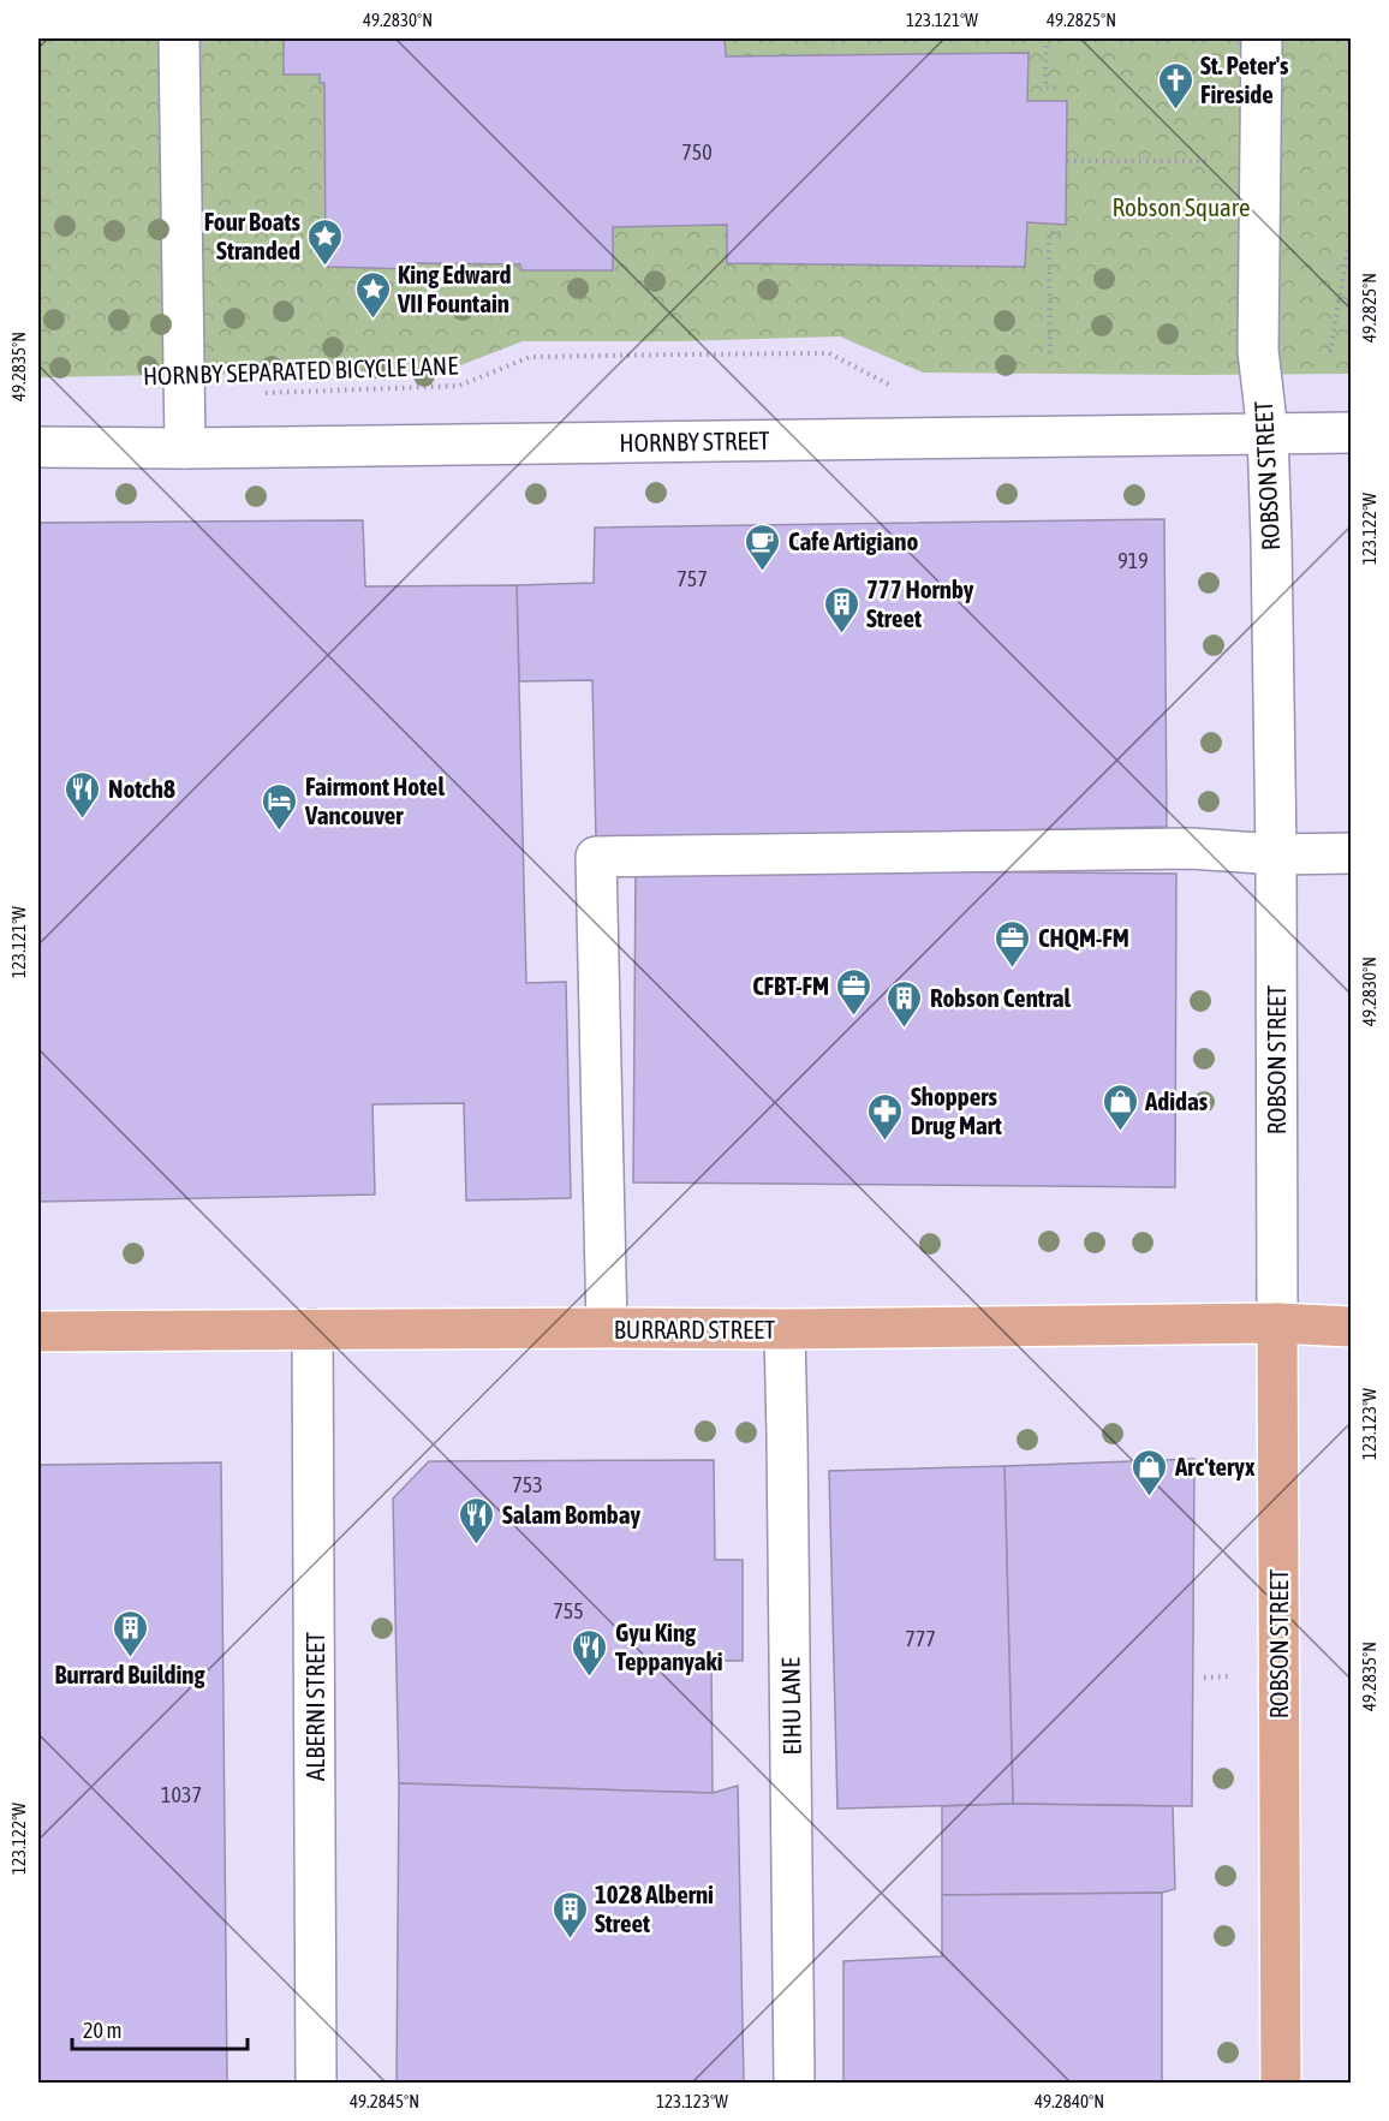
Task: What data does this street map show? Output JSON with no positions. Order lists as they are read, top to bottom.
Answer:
{
  "streets": {
    "main road": ["ROBSON STREET", "BURRARD STREET"],
    "street": ["HORNBY STREET", "ALBERNI STREET", "EIHU LANE"],
    "path": ["HORNBY SEPARATED BICYCLE LANE"]
  },
  "crossings": [
    ["HORNBY STREET", "ROBSON STREET"],
    ["ROBSON STREET", "BURRARD STREET"],
    ["BURRARD STREET", "ALBERNI STREET"],
    ["BURRARD STREET", "EIHU LANE"]
  ],
  "parks": ["Robson Square"],
  "places": {
    "church": ["St. Peter's Fireside"],
    "place": ["Four Boats Stranded", "King Edward VII Fountain"],
    "cafe": ["Cafe Artigiano"],
    "building": [
      "777 Hornby Street",
      "Robson Central",
      "Burrard Building",
      "1028 Alberni Street"
    ],
    "restaurant": ["Notch8", "Salam Bombay", "Gyu King Teppanyaki"],
    "hotel": ["Fairmont Hotel Vancouver"],
    "office": ["CHQM-FM", "CFBT-FM"],
    "shop": ["Adidas", "Arc'teryx"],
    "pharmacy": ["Shoppers Drug Mart"]
  },
  "house_numbers": [
    "750",
    "919",
    "757",
    "753",
    "755",
    "777",
    "1037"
  ],
  "scale_bar": "20 m",
  "coordinates": [
    "49.2830°N",
    "123.121°W",
    "49.2825°N",
    "49.2835°N",
    "123.122°W",
    "123.123°W",
    "49.2845°N",
    "49.2840°N"
  ]
}
